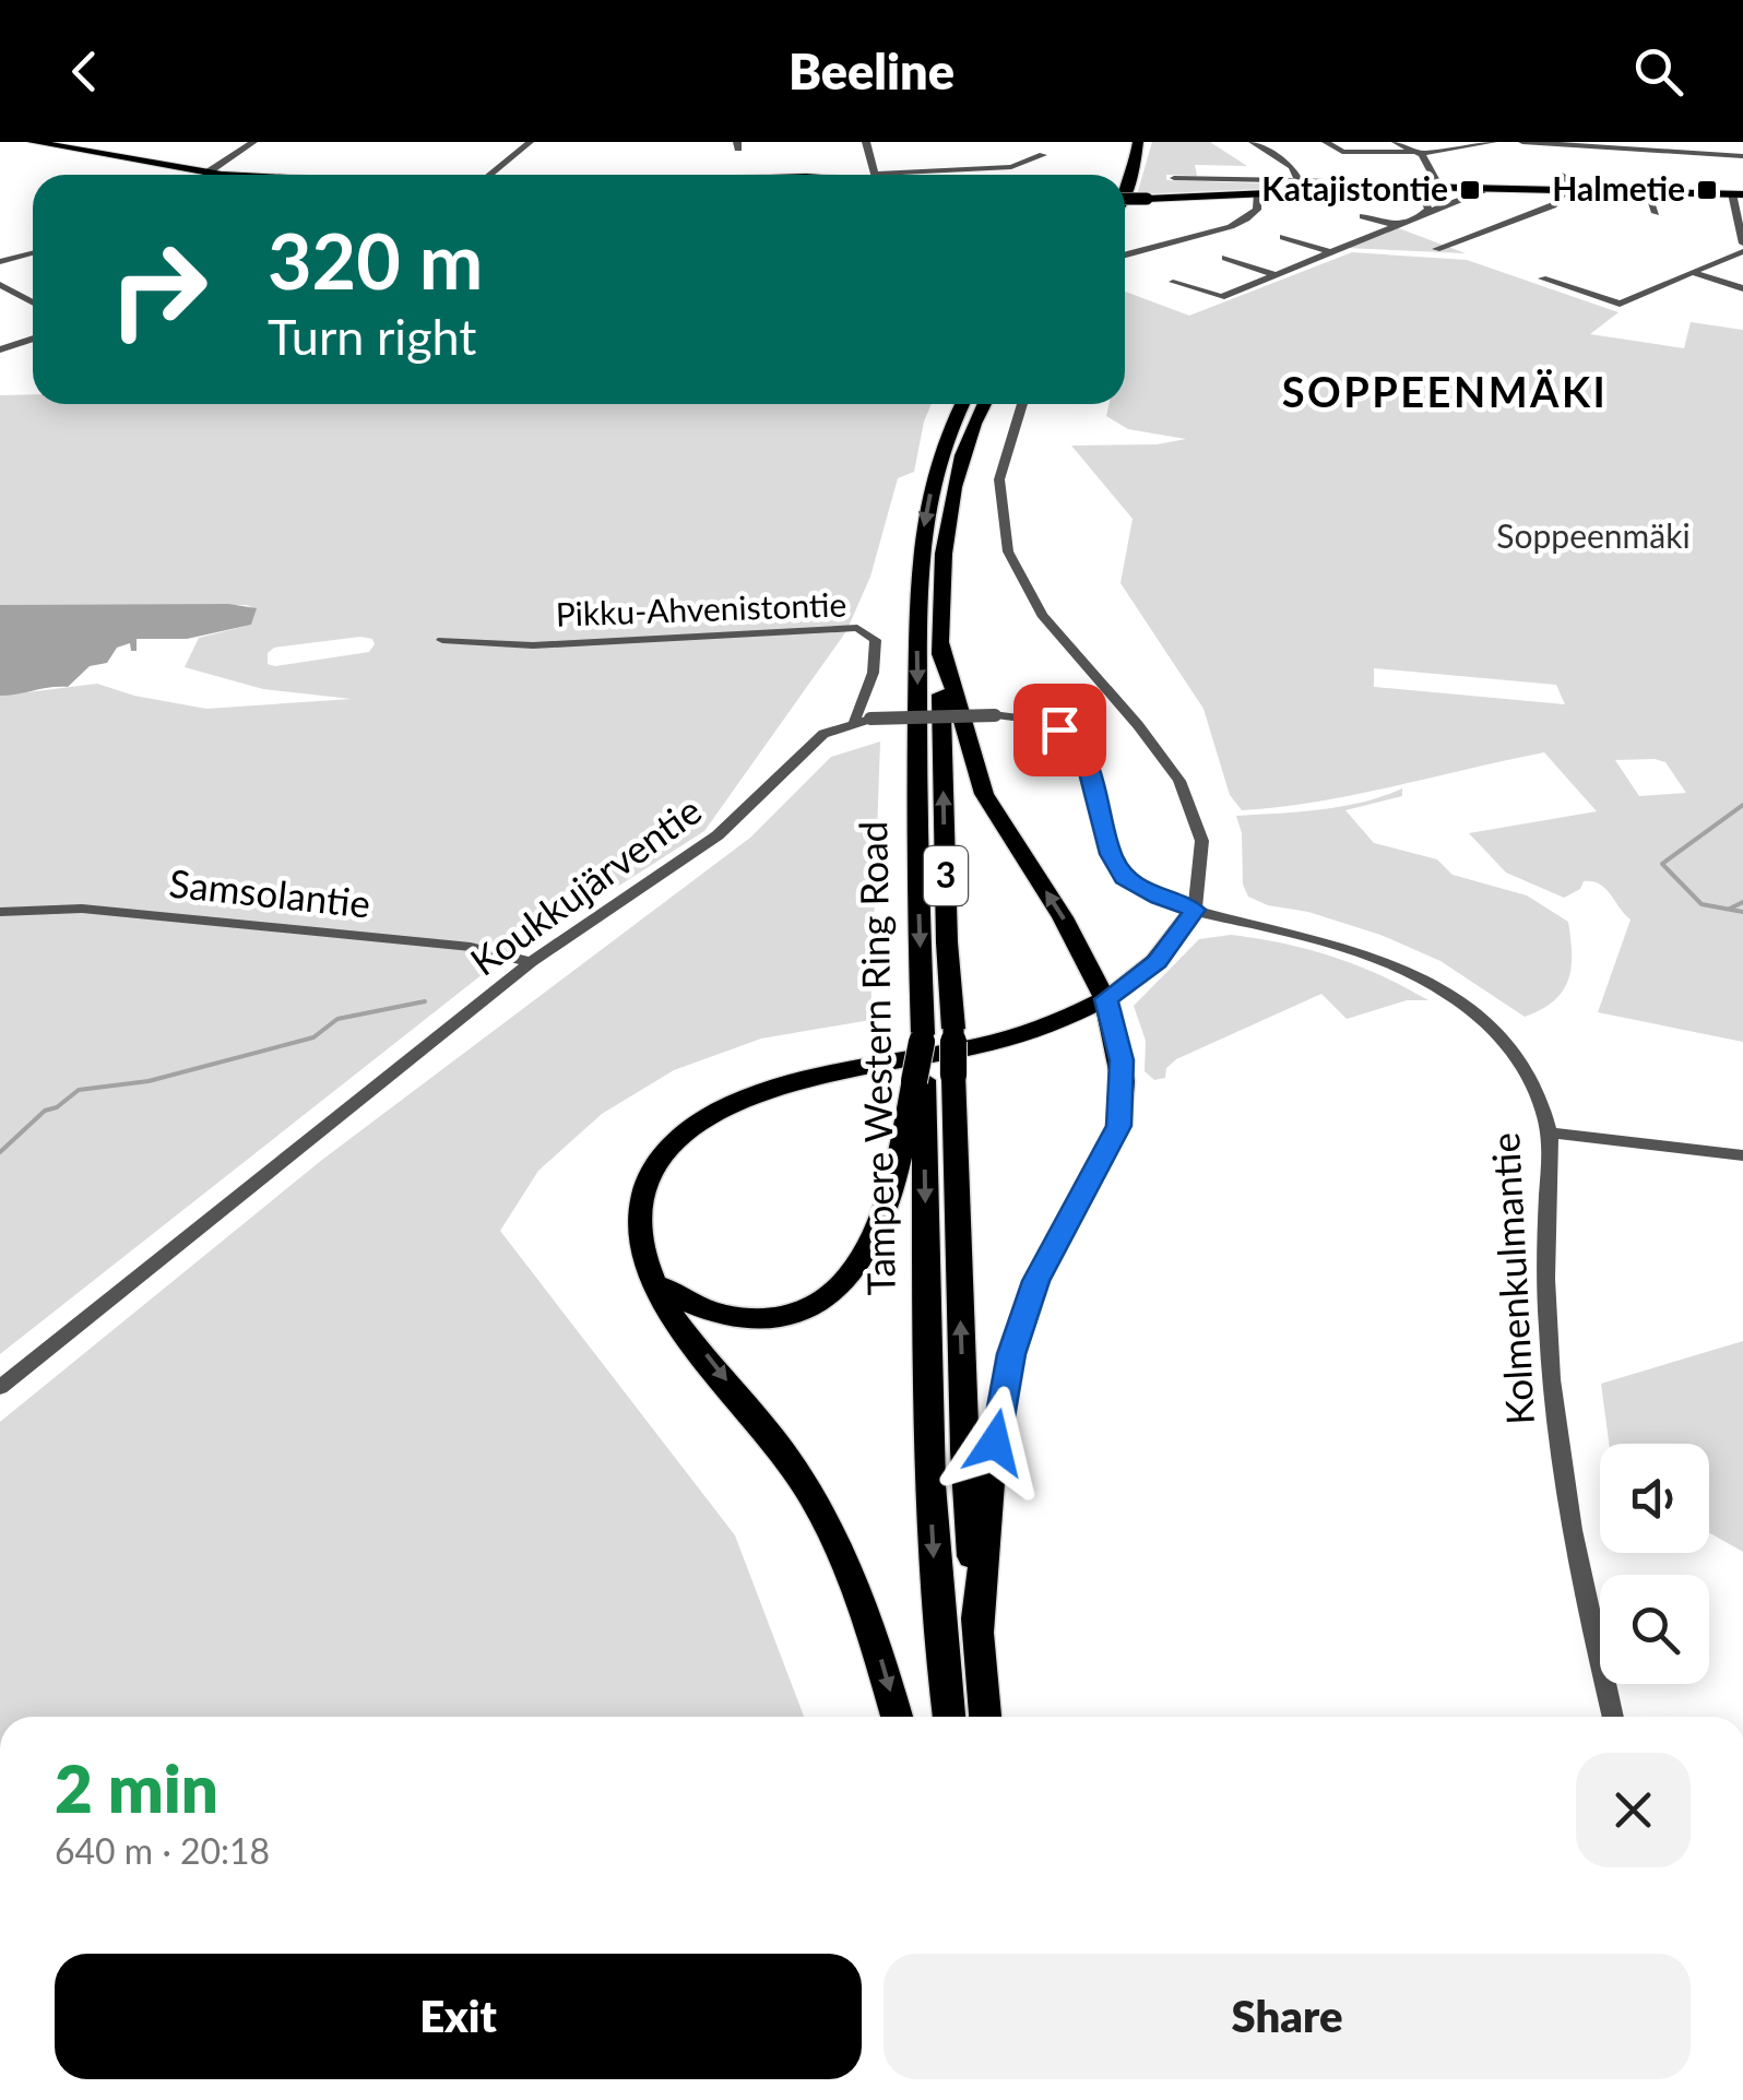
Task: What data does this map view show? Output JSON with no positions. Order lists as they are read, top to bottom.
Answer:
{
  "streets": {
    "highway": ["3", "Tampere Western Ring Road"],
    "street": [
      "Pikku-Ahvenistontie",
      "Koukkujärventie",
      "Samsolantie",
      "Kolmenkulmantie"
    ]
  },
  "crossings": [
    ["Pikku-Ahvenistontie", "Koukkujärventie"],
    ["Koukkujärventie", "Samsolantie"],
    ["Koukkujärventie", "Kolmenkulmantie"]
  ],
  "districts": ["SOPPEENMÄKI"],
  "parks": ["Soppeenmäki"],
  "places": {
    "transit": ["Katajistontie", "Halmetie"]
  },
  "page": {
    "header": "Beeline",
    "turn": ["320 m", "Turn right"],
    "heading": ["2 min", "640 m · 20:18"],
    "buttons": ["Exit", "Share"]
  }
}
